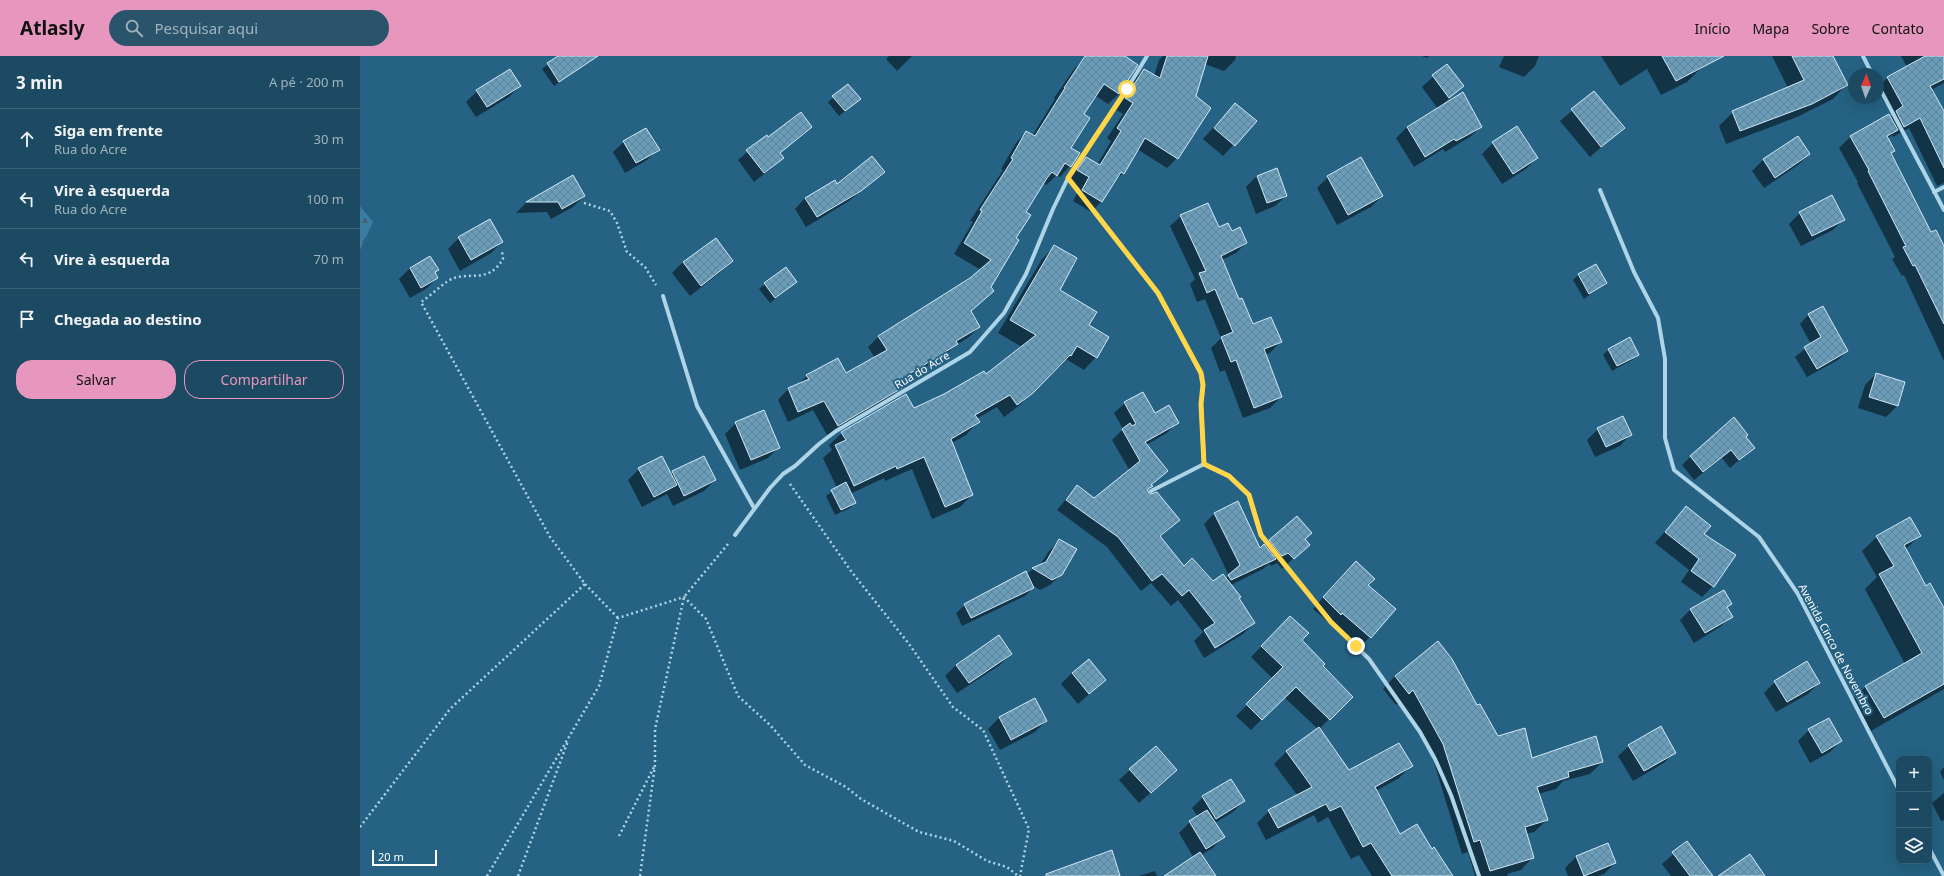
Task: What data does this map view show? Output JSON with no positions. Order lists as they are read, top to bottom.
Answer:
{
  "streets": {
    "street": ["Rua do Acre", "Avenida Cinco de Novembro"]
  },
  "scale_bar": "20 m",
  "north": "top",
  "page": {
    "header": "Atlasly",
    "search": "Pesquisar aqui",
    "nav": [
      "Início",
      "Mapa",
      "Sobre",
      "Contato"
    ],
    "heading": ["3 min", "A pé · 200 m"],
    "list": [
      ["Siga em frente", "Rua do Acre", "30 m"],
      ["Vire à esquerda", "Rua do Acre", "100 m"],
      ["Vire à esquerda", "70 m"],
      "Chegada ao destino"
    ],
    "buttons": ["Salvar", "Compartilhar"],
    "map_buttons": ["+", "−"],
    "scale": "20 m"
  }
}
